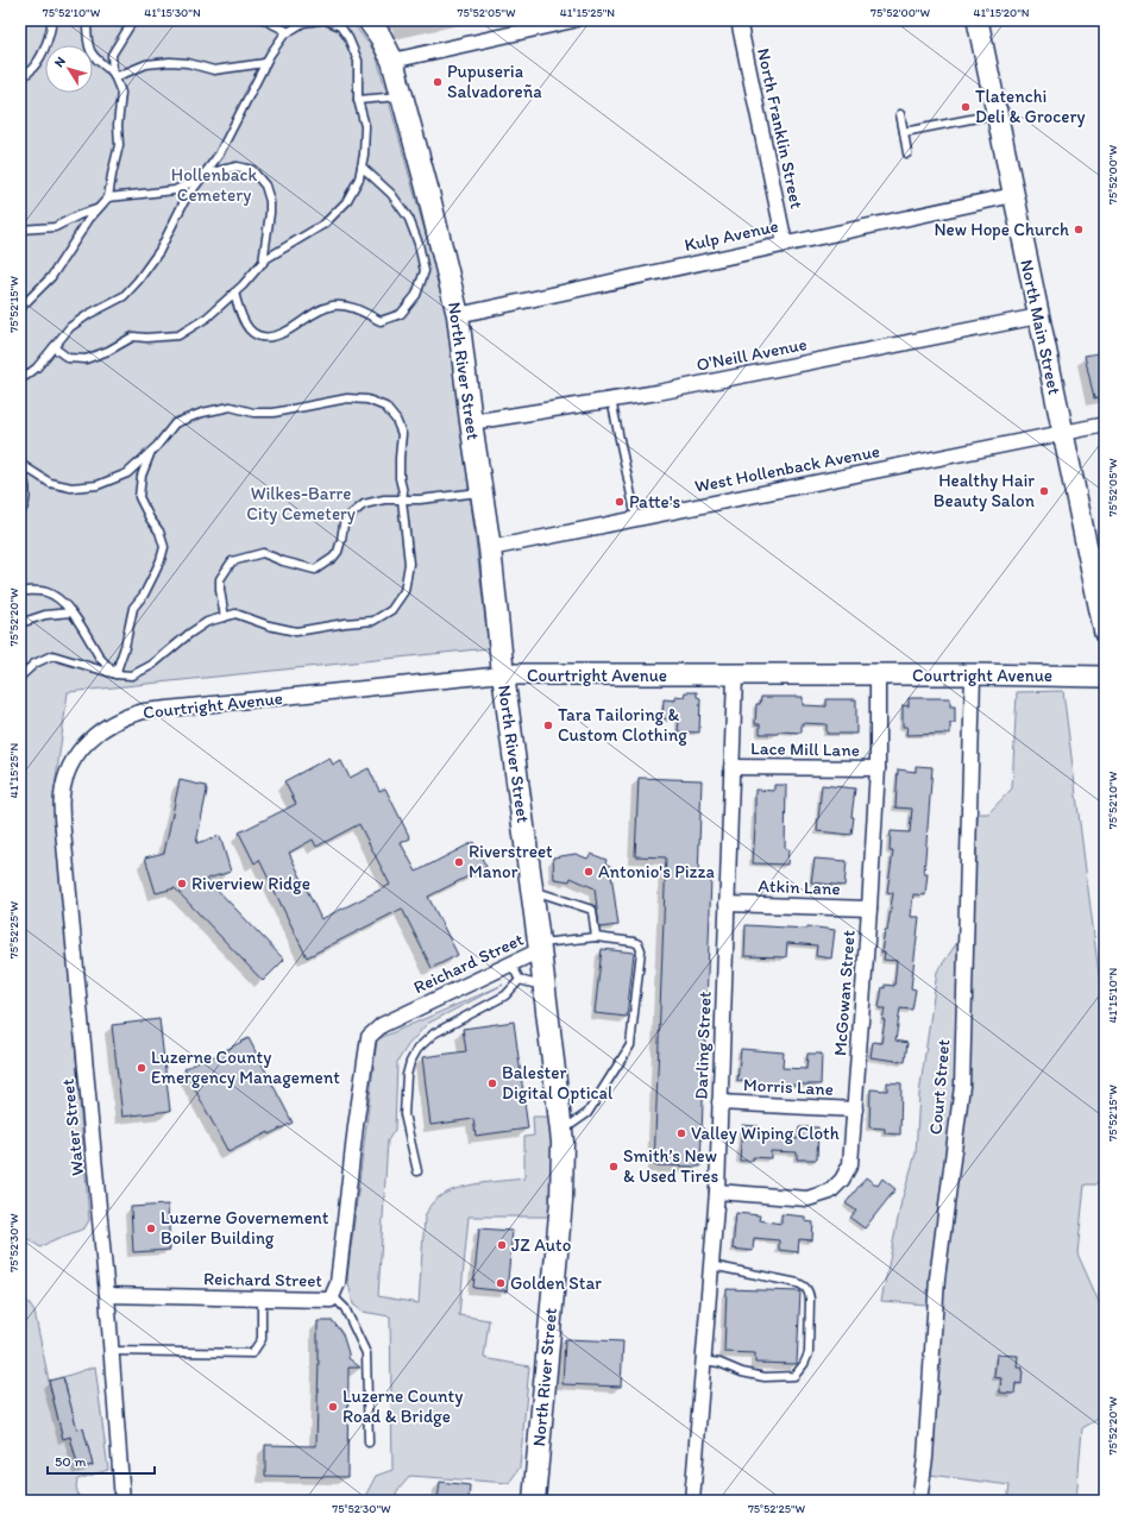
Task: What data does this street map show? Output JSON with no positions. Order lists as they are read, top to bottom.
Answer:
{
  "streets": {
    "main road": ["North Main Street", "North River Street", "Courtright Avenue"],
    "street": [
      "North Franklin Street",
      "Kulp Avenue",
      "O'Neill Avenue",
      "West Hollenback Avenue",
      "Lace Mill Lane",
      "Atkin Lane",
      "Reichard Street",
      "McGowan Street",
      "Darling Street",
      "Morris Lane",
      "Court Street",
      "Water Street"
    ]
  },
  "crossings": [
    ["North Franklin Street", "Kulp Avenue"],
    ["Kulp Avenue", "North Main Street"],
    ["Kulp Avenue", "North River Street"],
    ["North Main Street", "O'Neill Avenue"],
    ["North Main Street", "West Hollenback Avenue"],
    ["O'Neill Avenue", "North River Street"],
    ["North River Street", "West Hollenback Avenue"],
    ["North River Street", "Courtright Avenue"],
    ["North River Street", "Reichard Street"],
    ["Courtright Avenue", "McGowan Street"],
    ["Courtright Avenue", "Darling Street"],
    ["Courtright Avenue", "Court Street"],
    ["Courtright Avenue", "Water Street"],
    ["Lace Mill Lane", "McGowan Street"],
    ["Lace Mill Lane", "Darling Street"],
    ["Atkin Lane", "McGowan Street"],
    ["Atkin Lane", "Darling Street"],
    ["Reichard Street", "Water Street"],
    ["McGowan Street", "Darling Street"],
    ["McGowan Street", "Morris Lane"],
    ["Darling Street", "Morris Lane"]
  ],
  "parks": ["Hollenback Cemetery", "Wilkes-Barre City Cemetery"],
  "places": [
    "Pupuseria Salvadoreña",
    "Tlatenchi Deli & Grocery",
    "New Hope Church",
    "Healthy Hair Beauty Salon",
    "Patte's",
    "Tara Tailoring & Custom Clothing",
    "Riverstreet Manor",
    "Antonio's Pizza",
    "Riverview Ridge",
    "Luzerne County Emergency Management",
    "Balester Digital Optical",
    "Valley Wiping Cloth",
    "Smith’s New & Used Tires",
    "Luzerne Governement Boiler Building",
    "JZ Auto",
    "Golden Star",
    "Luzerne County Road & Bridge"
  ],
  "scale_bar": "50 m",
  "north": "top left",
  "coordinates": [
    "75°52'10\"W",
    "41°15'30\"N",
    "75°52'05\"W",
    "41°15'25\"N",
    "75°52'00\"W",
    "41°15'20\"N",
    "75°52'15\"W",
    "75°52'20\"W",
    "75°52'25\"W",
    "41°15'10\"N",
    "75°52'30\"W"
  ]
}
